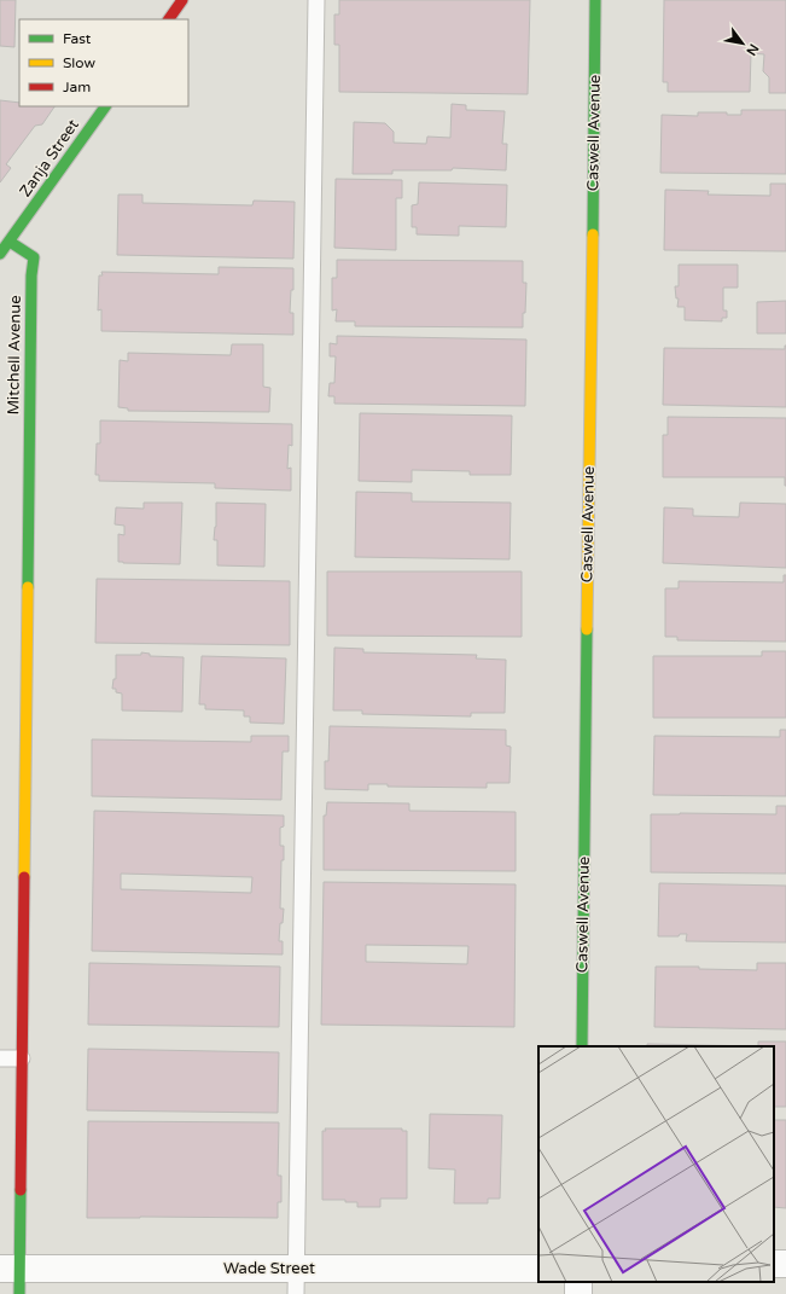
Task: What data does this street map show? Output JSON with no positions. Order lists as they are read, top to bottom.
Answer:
{
  "streets": {
    "street": [
      "Caswell Avenue",
      "Zanja Street",
      "Mitchell Avenue",
      "Wade Street"
    ]
  },
  "crossings": [
    ["Zanja Street", "Mitchell Avenue"],
    ["Mitchell Avenue", "Wade Street"]
  ],
  "legend": ["Fast", "Slow", "Jam"],
  "north": "bottom right"
}
